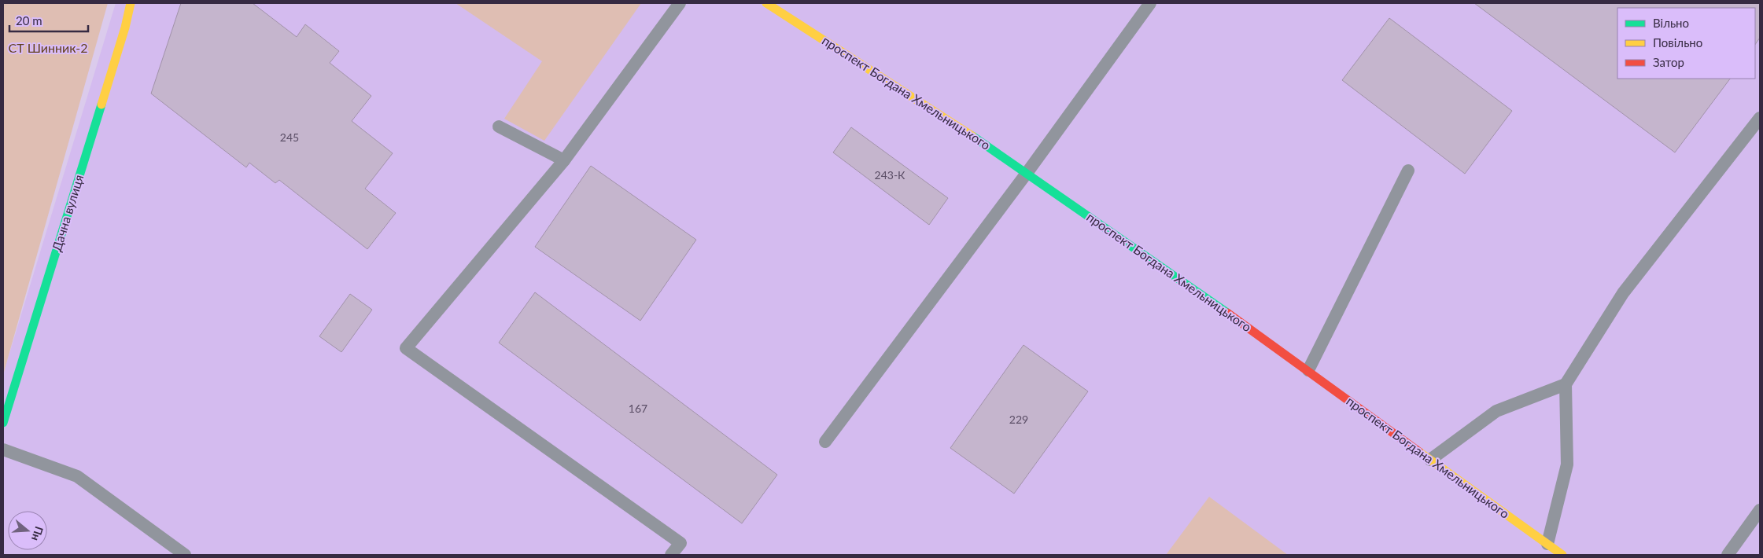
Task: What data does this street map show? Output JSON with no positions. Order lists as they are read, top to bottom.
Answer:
{
  "streets": {
    "main road": ["проспект Богдана Хмельницького", "Дачна вулиця"]
  },
  "parks": ["СТ Шинник-2"],
  "house_numbers": [
    "245",
    "243-К",
    "167",
    "229"
  ],
  "legend": ["Вільно", "Повільно", "Затор"],
  "scale_bar": "20 m",
  "north": "right"
}
